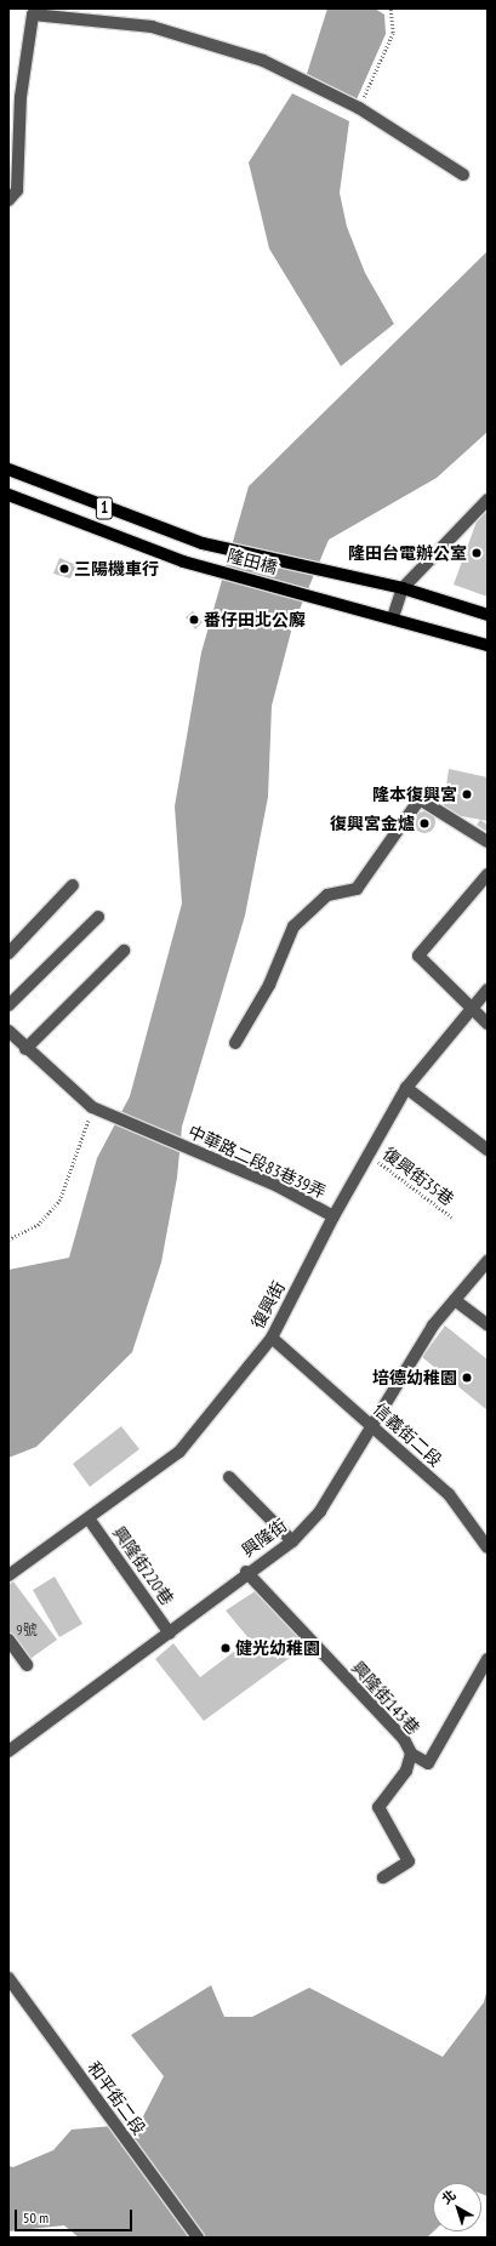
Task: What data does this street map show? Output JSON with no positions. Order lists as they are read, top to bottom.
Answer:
{
  "streets": {
    "main road": ["1", "隆田橋"],
    "street": [
      "中華路二段83巷39弄",
      "復興街",
      "信義街二段",
      "興隆街",
      "興隆街220巷",
      "興隆街143巷",
      "和平街二段"
    ],
    "path": ["復興街35巷"]
  },
  "crossings": [
    ["1", "隆田橋"],
    ["中華路二段83巷39弄", "復興街"],
    ["復興街35巷", "復興街"],
    ["復興街", "信義街二段"],
    ["復興街", "興隆街220巷"],
    ["信義街二段", "興隆街"],
    ["興隆街", "興隆街220巷"],
    ["興隆街", "興隆街143巷"]
  ],
  "places": [
    "隆田台電辦公室",
    "三陽機車行",
    "番仔田北公廨",
    "隆本復興宮",
    "復興宮金爐",
    "培德幼稚園",
    "健光幼稚園"
  ],
  "house_numbers": ["9號"],
  "scale_bar": "50 m",
  "north": "top left"
}
